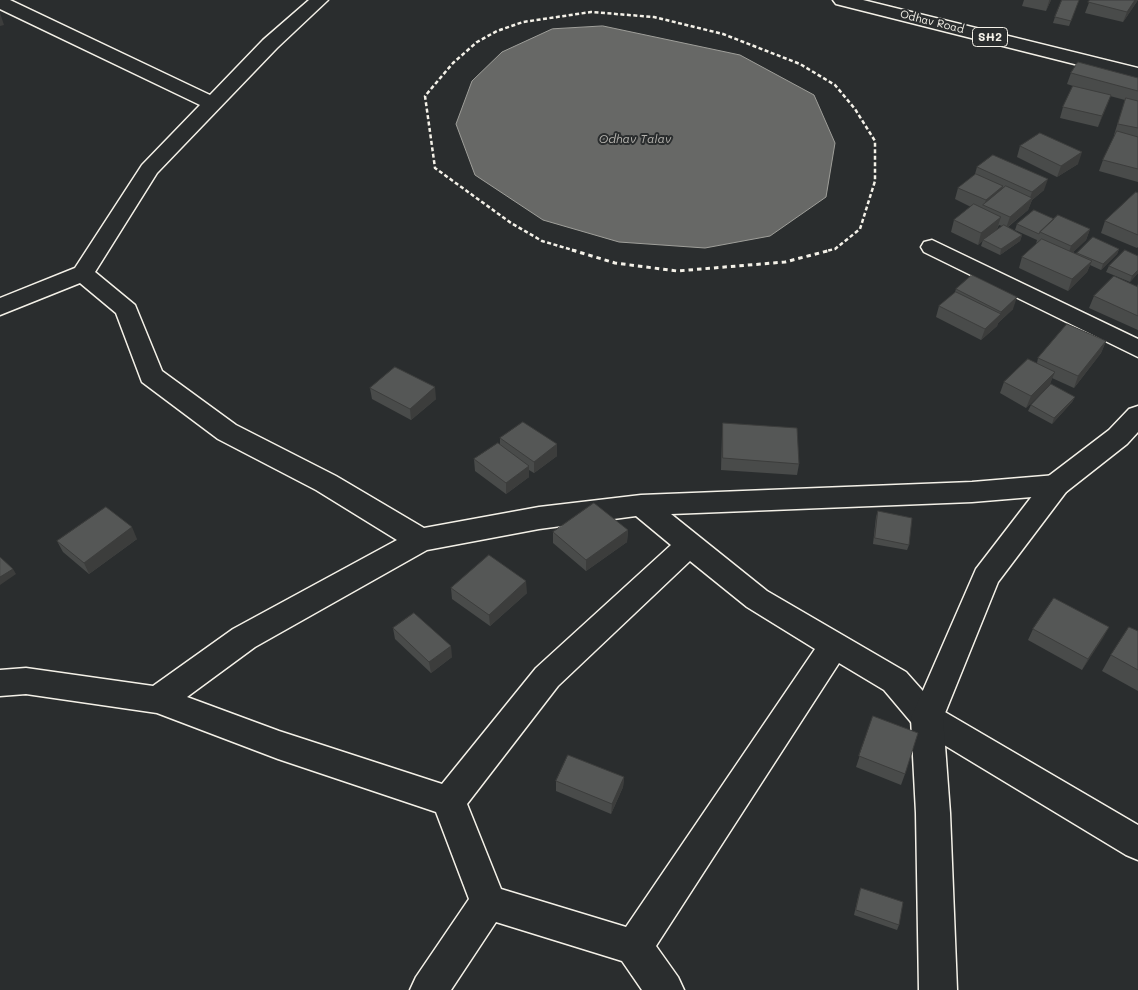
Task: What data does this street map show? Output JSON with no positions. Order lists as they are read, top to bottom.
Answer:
{
  "streets": {
    "street": ["Odhav Road", "SH2"]
  },
  "water": ["Odhav Talav"]
}
